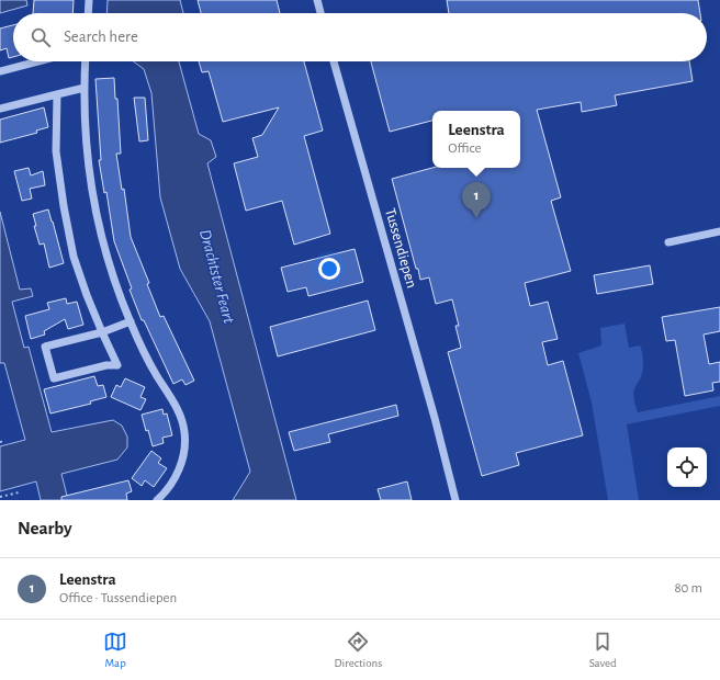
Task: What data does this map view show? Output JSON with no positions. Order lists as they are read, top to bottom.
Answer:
{
  "streets": {
    "street": ["Tussendiepen"]
  },
  "water": ["Drachtster Feart"],
  "page": {
    "search": "Search here",
    "popup": ["Leenstra", "Office"],
    "pins": "1",
    "heading": "Nearby",
    "list": [
      {
        "mark": "1",
        "name": "Leenstra",
        "note": "Office · Tussendiepen",
        "value": "80 m"
      }
    ],
    "nav": ["Map", "Directions", "Saved"]
  }
}
